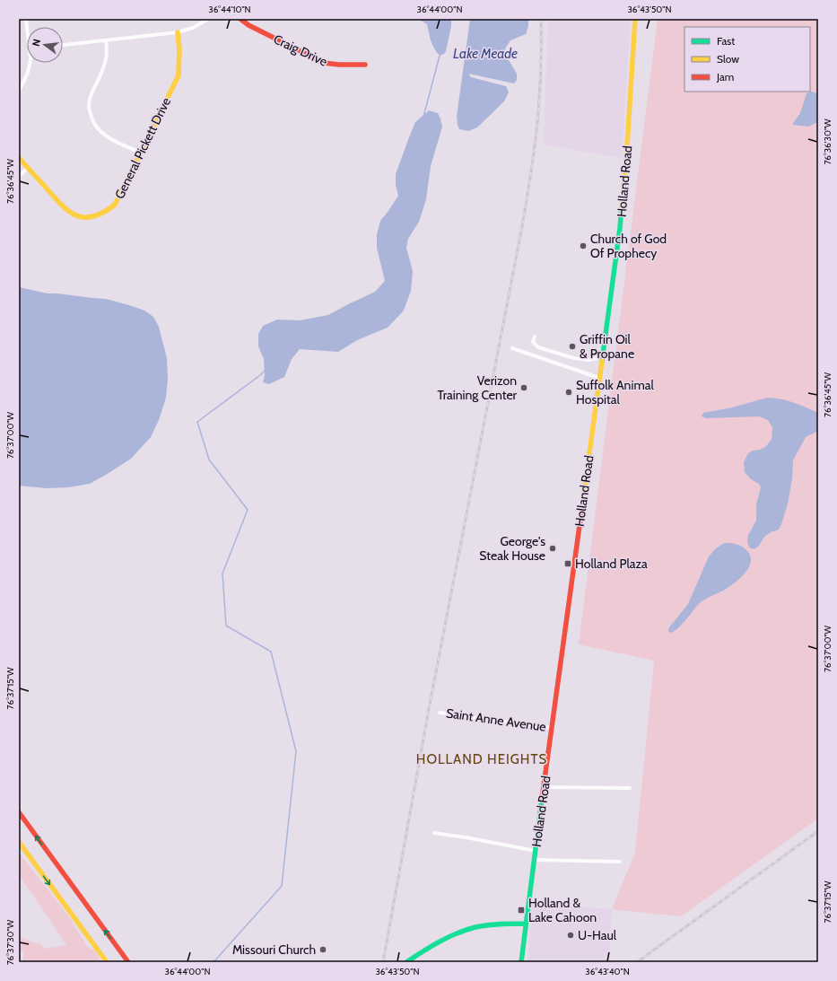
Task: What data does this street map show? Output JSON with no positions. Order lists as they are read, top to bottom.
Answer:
{
  "streets": {
    "main road": ["Craig Drive", "General Pickett Drive", "Holland Road"],
    "street": ["Saint Anne Avenue"]
  },
  "crossings": [
    ["Holland Road", "Saint Anne Avenue"]
  ],
  "districts": ["HOLLAND HEIGHTS"],
  "water": ["Lake Meade"],
  "places": {
    "other": [
      "Church of God Of Prophecy",
      "Griffin Oil & Propane",
      "Verizon Training Center",
      "Suffolk Animal Hospital",
      "George's Steak House",
      "U-Haul",
      "Missouri Church"
    ],
    "transit": ["Holland Plaza", "Holland & Lake Cahoon"]
  },
  "legend": ["Fast", "Slow", "Jam"],
  "north": "left",
  "coordinates": [
    "36°44'10\"N",
    "36°44'00\"N",
    "36°43'50\"N",
    "76°36'30\"W",
    "76°36'45\"W",
    "76°37'00\"W",
    "76°37'15\"W",
    "76°37'30\"W",
    "36°43'40\"N"
  ]
}
